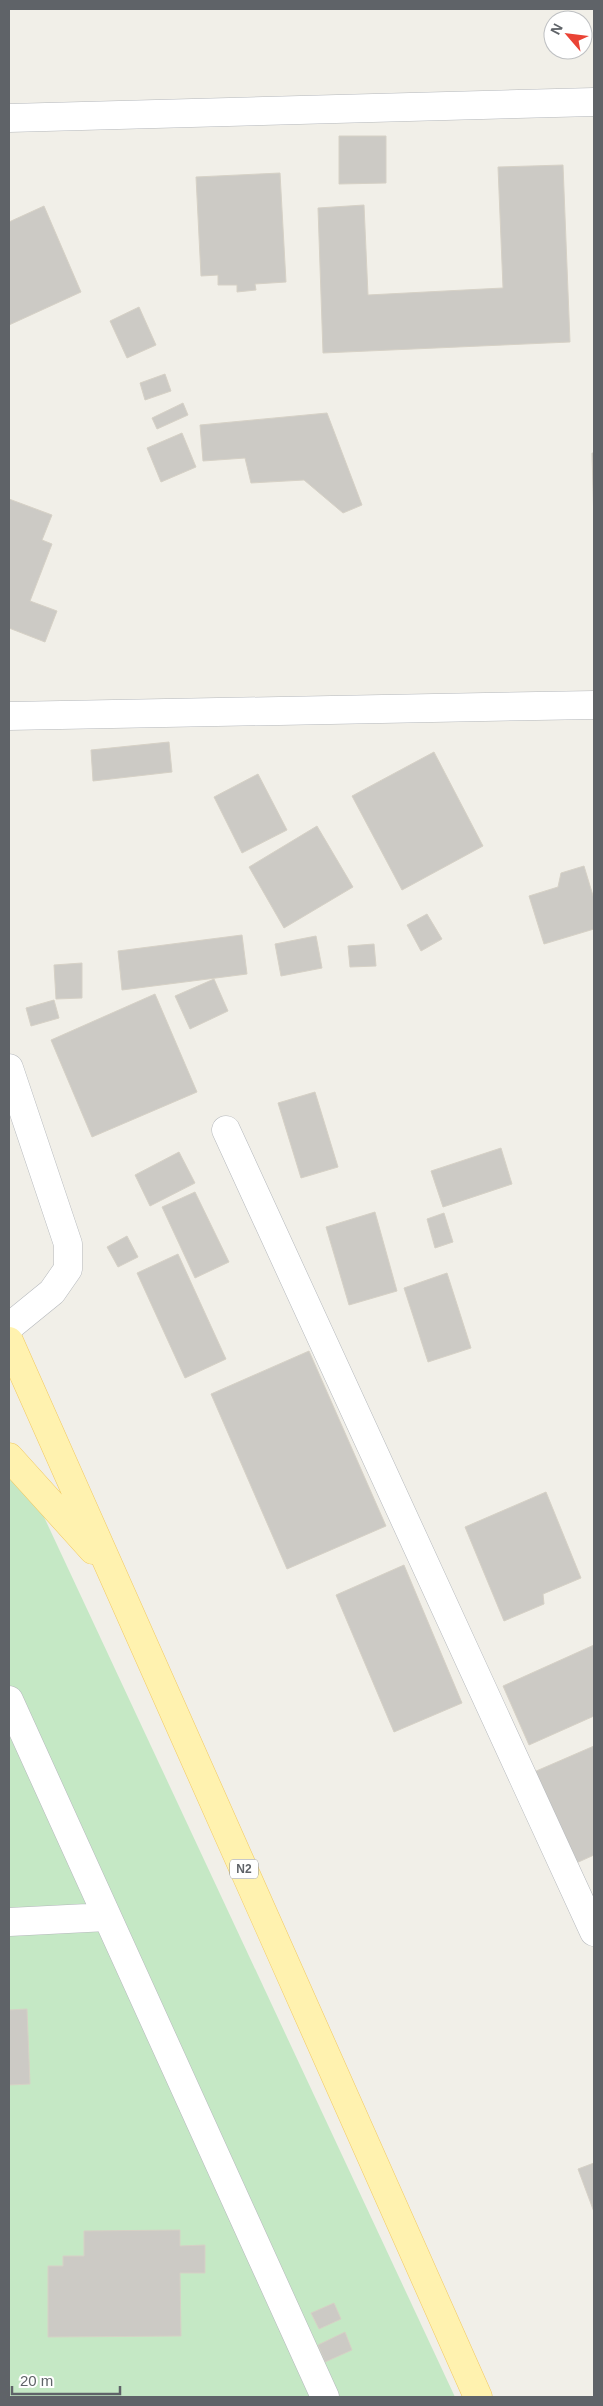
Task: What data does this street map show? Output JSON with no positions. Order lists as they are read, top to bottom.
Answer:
{
  "streets": {
    "main road": ["N2"]
  },
  "scale_bar": "20 m",
  "north": "top left"
}
